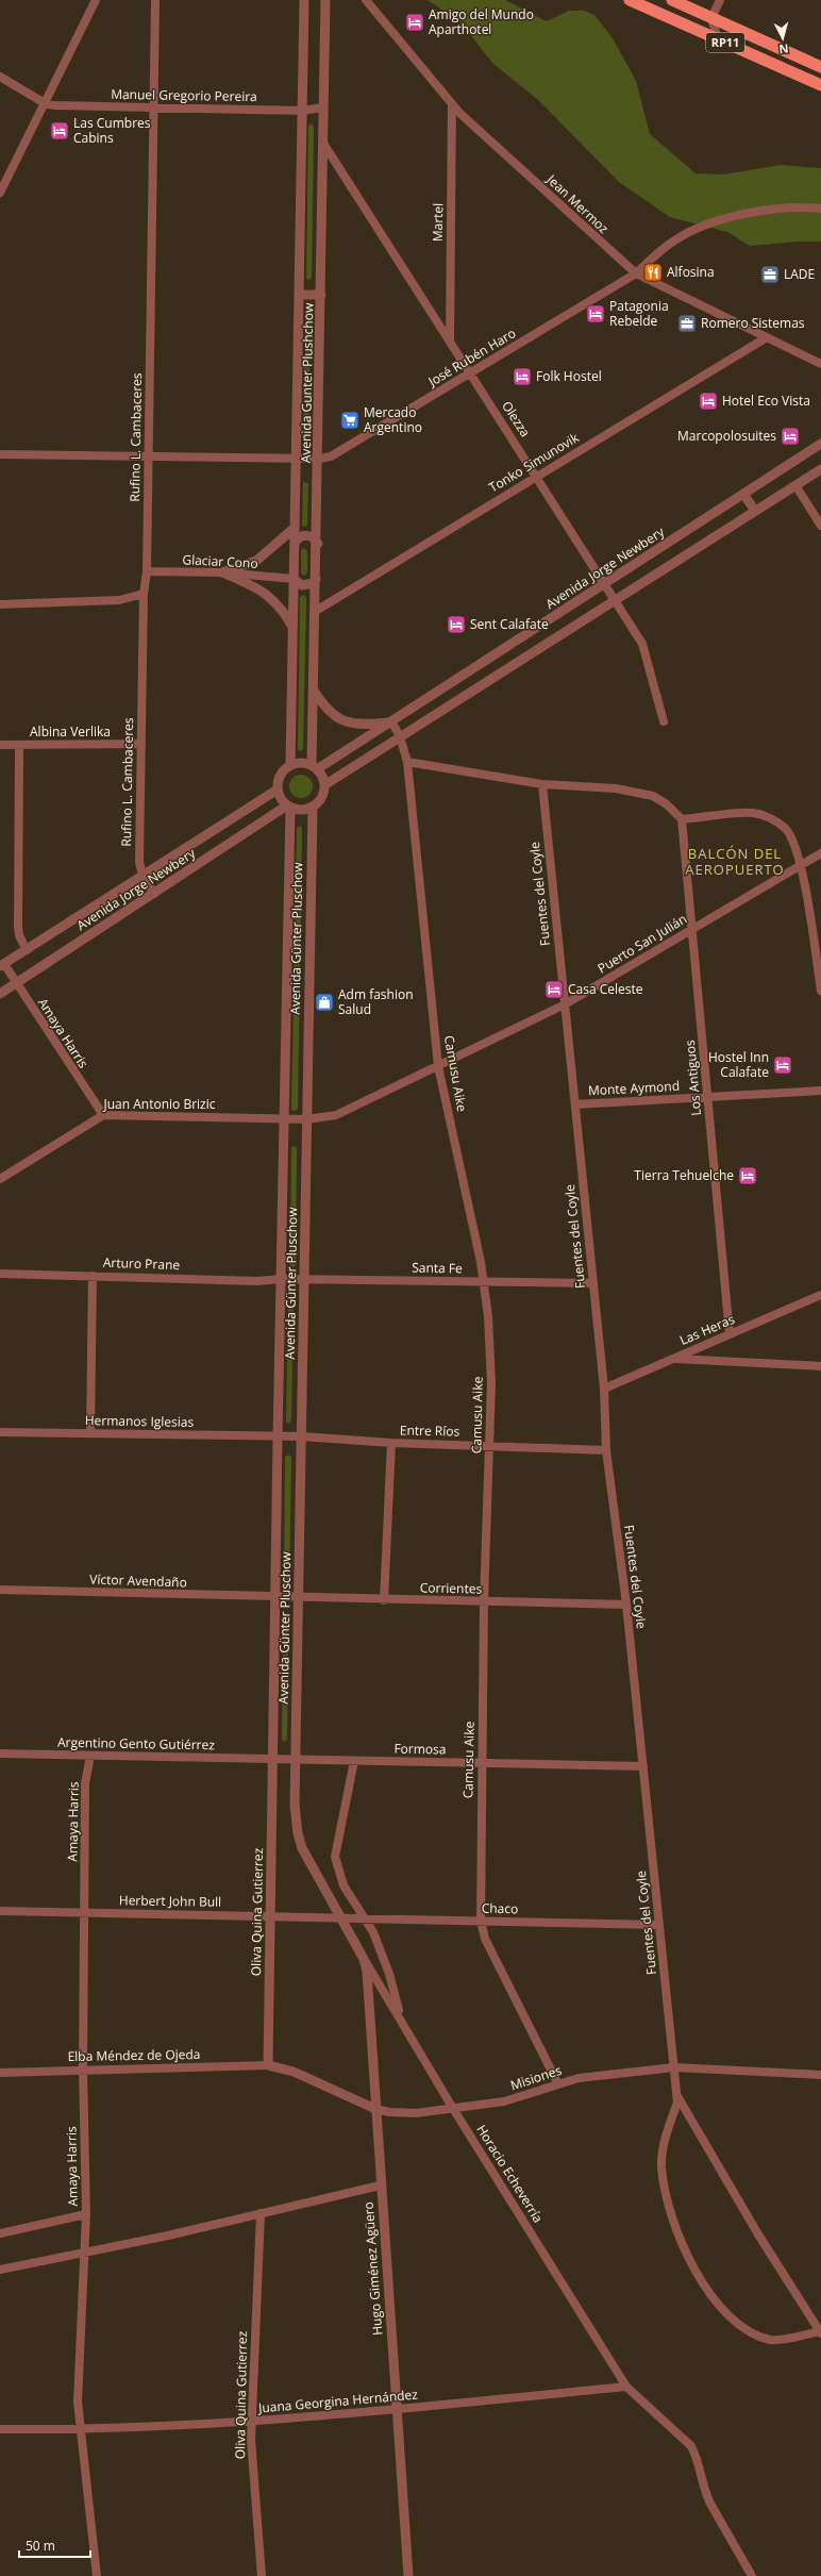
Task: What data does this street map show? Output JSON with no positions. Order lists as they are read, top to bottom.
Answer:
{
  "streets": {
    "main road": ["RP11"],
    "street": [
      "Manuel Gregorio Pereira",
      "Jean Mermoz",
      "Martel",
      "José Rubén Haro",
      "Avenida Gunter Plushchow",
      "Olezza",
      "Rufino L. Cambaceres",
      "Tonko Simunovik",
      "Glaciar Cono",
      "Avenida Jorge Newbery",
      "Albina Verlika",
      "Fuentes del Coyle",
      "Avenida Günter Pluschow",
      "Puerto San Julián",
      "Amaya Harris",
      "Camusu Aike",
      "Los Antiguos",
      "Monte Aymond",
      "Juan Antonio Brizic",
      "Arturo Prane",
      "Santa Fe",
      "Las Heras",
      "Hermanos Iglesias",
      "Entre Ríos",
      "Víctor Avendaño",
      "Corrientes",
      "Argentino Gento Gutiérrez",
      "Formosa",
      "Herbert John Bull",
      "Chaco",
      "Oliva Quina Gutierrez",
      "Elba Méndez de Ojeda",
      "Misiones",
      "Horacio Echeverría",
      "Hugo Giménez Agüero",
      "Juana Georgina Hernández"
    ]
  },
  "crossings": [
    ["Manuel Gregorio Pereira", "Avenida Gunter Plushchow"],
    ["Manuel Gregorio Pereira", "Rufino L. Cambaceres"],
    ["Jean Mermoz", "Martel"],
    ["Jean Mermoz", "José Rubén Haro"],
    ["Jean Mermoz", "Tonko Simunovik"],
    ["Martel", "Olezza"],
    ["José Rubén Haro", "Avenida Gunter Plushchow"],
    ["José Rubén Haro", "Olezza"],
    ["José Rubén Haro", "Rufino L. Cambaceres"],
    ["Avenida Gunter Plushchow", "Olezza"],
    ["Avenida Gunter Plushchow", "Tonko Simunovik"],
    ["Avenida Gunter Plushchow", "Glaciar Cono"],
    ["Avenida Gunter Plushchow", "Avenida Jorge Newbery"],
    ["Avenida Gunter Plushchow", "Avenida Günter Pluschow"],
    ["Olezza", "Tonko Simunovik"],
    ["Olezza", "Avenida Jorge Newbery"],
    ["Rufino L. Cambaceres", "Glaciar Cono"],
    ["Rufino L. Cambaceres", "Avenida Jorge Newbery"],
    ["Rufino L. Cambaceres", "Albina Verlika"],
    ["Avenida Jorge Newbery", "Avenida Günter Pluschow"],
    ["Avenida Jorge Newbery", "Amaya Harris"],
    ["Avenida Jorge Newbery", "Camusu Aike"],
    ["Fuentes del Coyle", "Puerto San Julián"],
    ["Fuentes del Coyle", "Monte Aymond"],
    ["Fuentes del Coyle", "Santa Fe"],
    ["Fuentes del Coyle", "Las Heras"],
    ["Fuentes del Coyle", "Entre Ríos"],
    ["Fuentes del Coyle", "Corrientes"],
    ["Fuentes del Coyle", "Formosa"],
    ["Fuentes del Coyle", "Chaco"],
    ["Fuentes del Coyle", "Misiones"],
    ["Avenida Günter Pluschow", "Puerto San Julián"],
    ["Avenida Günter Pluschow", "Juan Antonio Brizic"],
    ["Avenida Günter Pluschow", "Arturo Prane"],
    ["Avenida Günter Pluschow", "Santa Fe"],
    ["Avenida Günter Pluschow", "Hermanos Iglesias"],
    ["Avenida Günter Pluschow", "Entre Ríos"],
    ["Avenida Günter Pluschow", "Víctor Avendaño"],
    ["Avenida Günter Pluschow", "Corrientes"],
    ["Avenida Günter Pluschow", "Argentino Gento Gutiérrez"],
    ["Avenida Günter Pluschow", "Formosa"],
    ["Avenida Günter Pluschow", "Oliva Quina Gutierrez"],
    ["Avenida Günter Pluschow", "Horacio Echeverría"],
    ["Puerto San Julián", "Camusu Aike"],
    ["Puerto San Julián", "Los Antiguos"],
    ["Puerto San Julián", "Juan Antonio Brizic"],
    ["Amaya Harris", "Juan Antonio Brizic"],
    ["Amaya Harris", "Argentino Gento Gutiérrez"],
    ["Amaya Harris", "Herbert John Bull"],
    ["Amaya Harris", "Elba Méndez de Ojeda"],
    ["Amaya Harris", "Juana Georgina Hernández"],
    ["Camusu Aike", "Santa Fe"],
    ["Camusu Aike", "Entre Ríos"],
    ["Camusu Aike", "Corrientes"],
    ["Camusu Aike", "Formosa"],
    ["Camusu Aike", "Chaco"],
    ["Camusu Aike", "Misiones"],
    ["Los Antiguos", "Monte Aymond"],
    ["Los Antiguos", "Las Heras"],
    ["Arturo Prane", "Santa Fe"],
    ["Hermanos Iglesias", "Entre Ríos"],
    ["Víctor Avendaño", "Corrientes"],
    ["Argentino Gento Gutiérrez", "Formosa"],
    ["Argentino Gento Gutiérrez", "Oliva Quina Gutierrez"],
    ["Formosa", "Oliva Quina Gutierrez"],
    ["Formosa", "Horacio Echeverría"],
    ["Herbert John Bull", "Chaco"],
    ["Herbert John Bull", "Oliva Quina Gutierrez"],
    ["Herbert John Bull", "Horacio Echeverría"],
    ["Chaco", "Horacio Echeverría"],
    ["Oliva Quina Gutierrez", "Elba Méndez de Ojeda"],
    ["Oliva Quina Gutierrez", "Misiones"],
    ["Oliva Quina Gutierrez", "Juana Georgina Hernández"],
    ["Elba Méndez de Ojeda", "Misiones"],
    ["Misiones", "Horacio Echeverría"],
    ["Misiones", "Hugo Giménez Agüero"],
    ["Horacio Echeverría", "Hugo Giménez Agüero"],
    ["Horacio Echeverría", "Juana Georgina Hernández"],
    ["Hugo Giménez Agüero", "Juana Georgina Hernández"]
  ],
  "districts": ["BALCÓN DEL AEROPUERTO"],
  "places": {
    "hotel": [
      "Amigo del Mundo Aparthotel",
      "Las Cumbres Cabins",
      "Patagonia Rebelde",
      "Folk Hostel",
      "Hotel Eco Vista",
      "Marcopolosuites",
      "Sent Calafate",
      "Casa Celeste",
      "Hostel Inn Calafate",
      "Tierra Tehuelche"
    ],
    "restaurant": ["Alfosina"],
    "office": ["LADE", "Romero Sistemas"],
    "supermarket": ["Mercado Argentino"],
    "shop": ["Adm fashion Salud"]
  },
  "scale_bar": "50 m",
  "north": "bottom"
}
